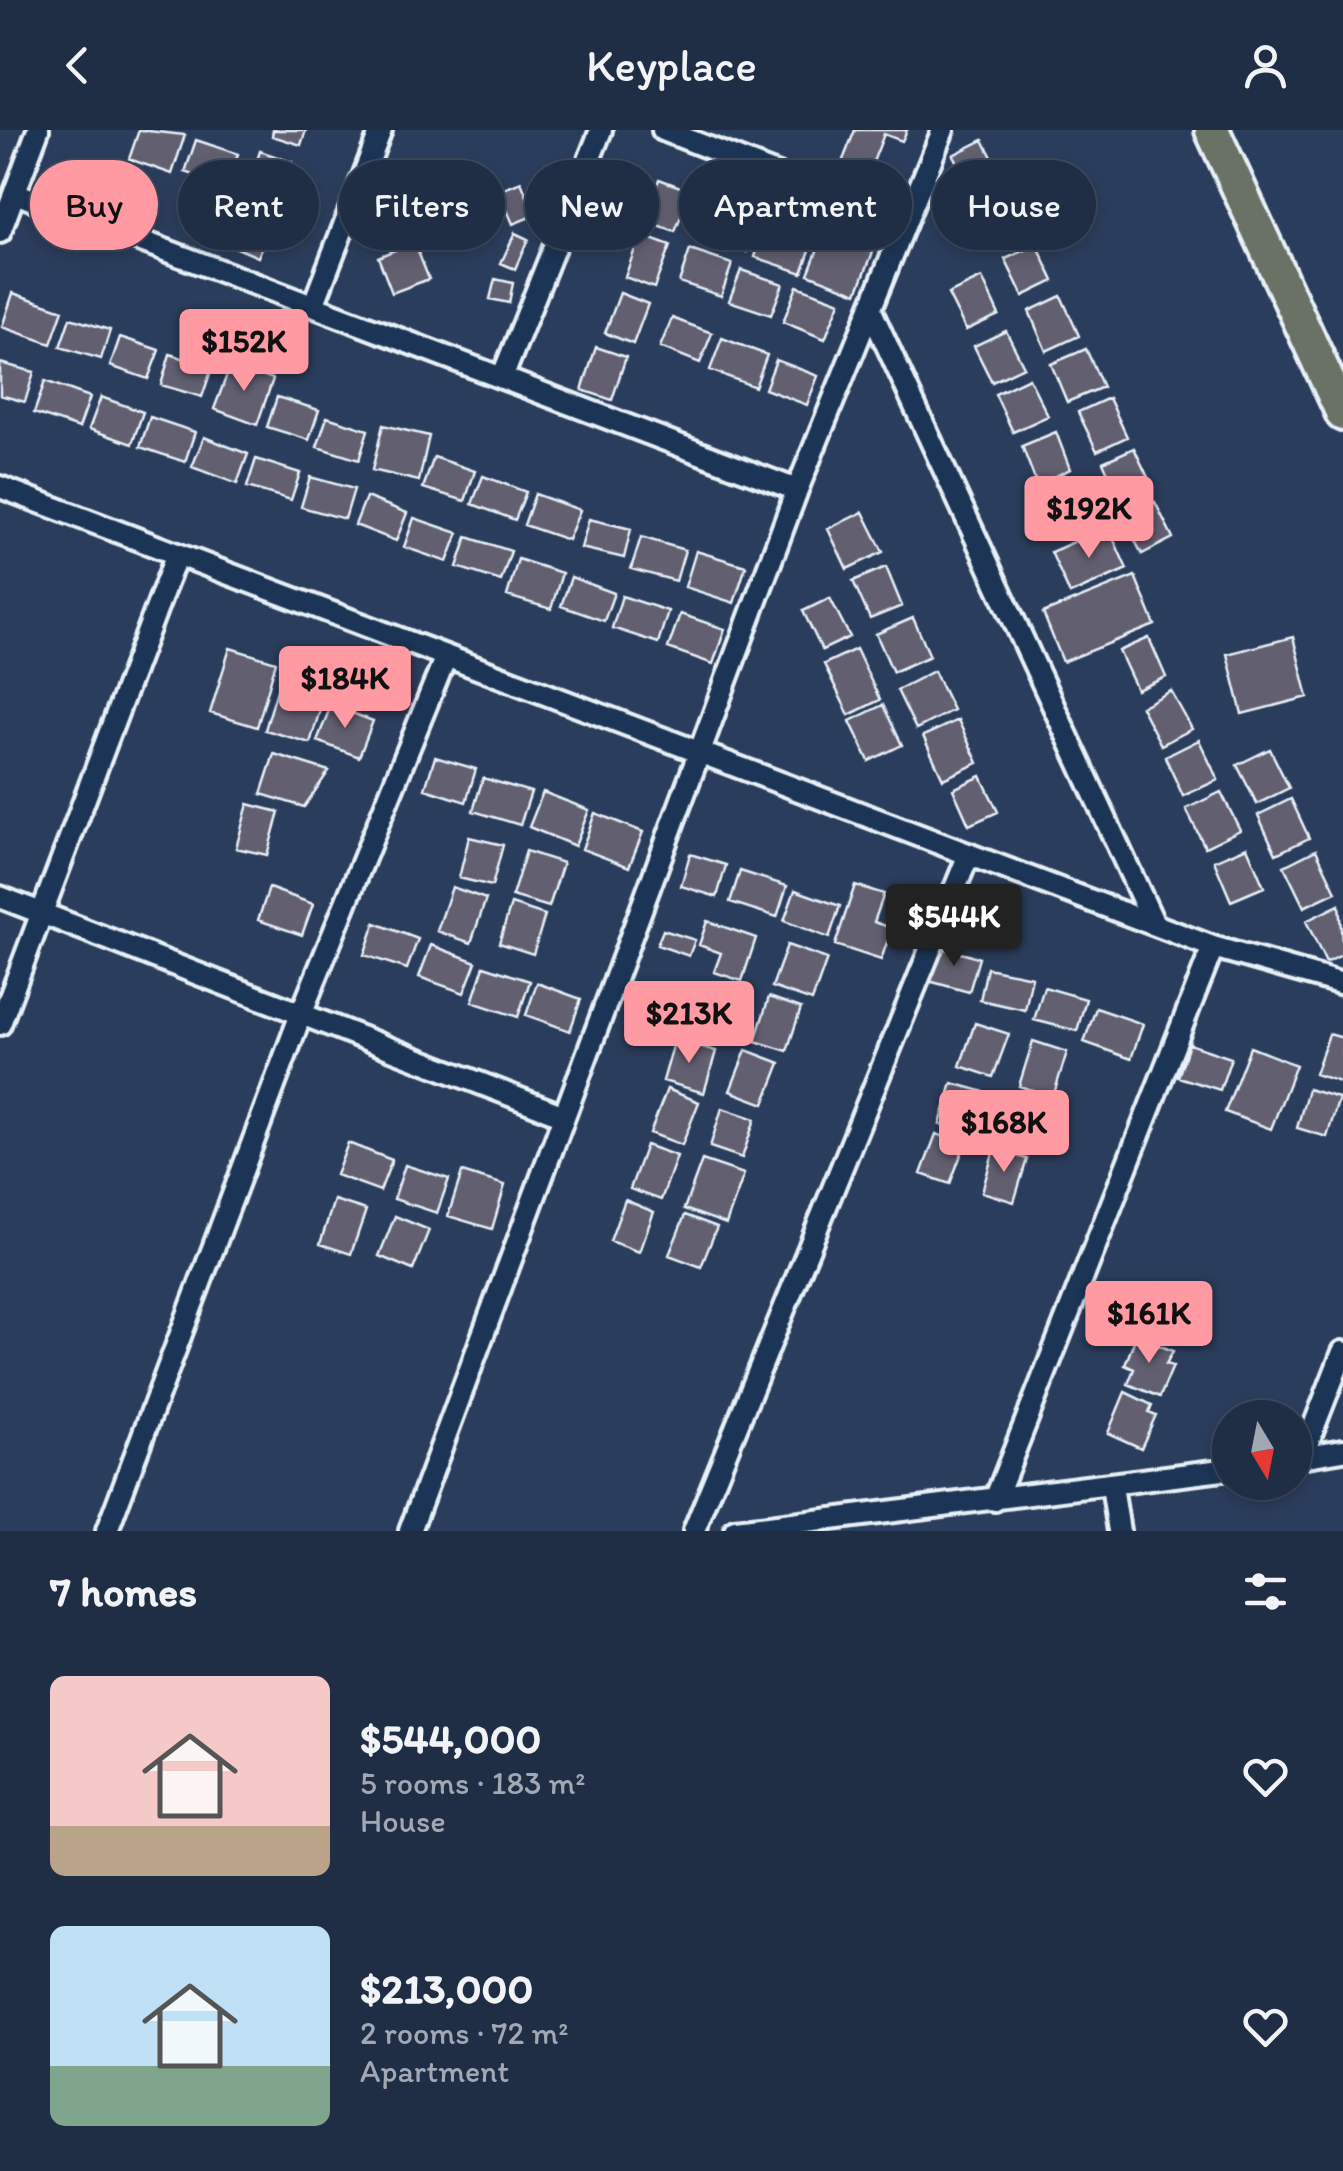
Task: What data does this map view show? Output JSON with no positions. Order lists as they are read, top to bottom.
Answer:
{
  "north": "bottom",
  "page": {
    "header": "Keyplace",
    "chip": [
      "Buy",
      "Rent",
      "Filters",
      "New",
      "Apartment",
      "House"
    ],
    "price": [
      "$152K",
      "$192K",
      "$184K",
      "$544K",
      "$213K",
      "$168K",
      "$161K"
    ],
    "heading": "7 homes",
    "list": [
      {
        "name": "$544,000",
        "note": "5 rooms · 183 m² · House"
      },
      {
        "name": "$213,000",
        "note": "2 rooms · 72 m² · Apartment"
      }
    ]
  }
}
